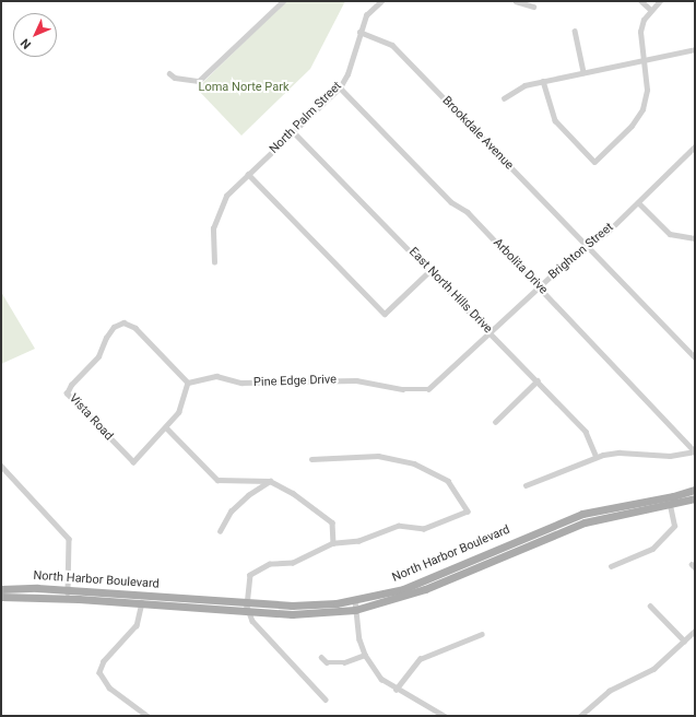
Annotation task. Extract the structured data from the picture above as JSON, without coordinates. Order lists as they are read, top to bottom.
{
  "streets": {
    "main road": ["North Harbor Boulevard"],
    "street": [
      "North Palm Street",
      "Brookdale Avenue",
      "Brighton Street",
      "Arbolita Drive",
      "East North Hills Drive",
      "Pine Edge Drive",
      "Vista Road"
    ]
  },
  "crossings": [
    ["North Palm Street", "Brookdale Avenue"],
    ["North Palm Street", "Arbolita Drive"],
    ["North Palm Street", "East North Hills Drive"],
    ["Brookdale Avenue", "Brighton Street"],
    ["Brighton Street", "Arbolita Drive"],
    ["Brighton Street", "East North Hills Drive"],
    ["Brighton Street", "Pine Edge Drive"],
    ["Pine Edge Drive", "Vista Road"]
  ],
  "parks": ["Loma Norte Park"],
  "north": "bottom left"
}
